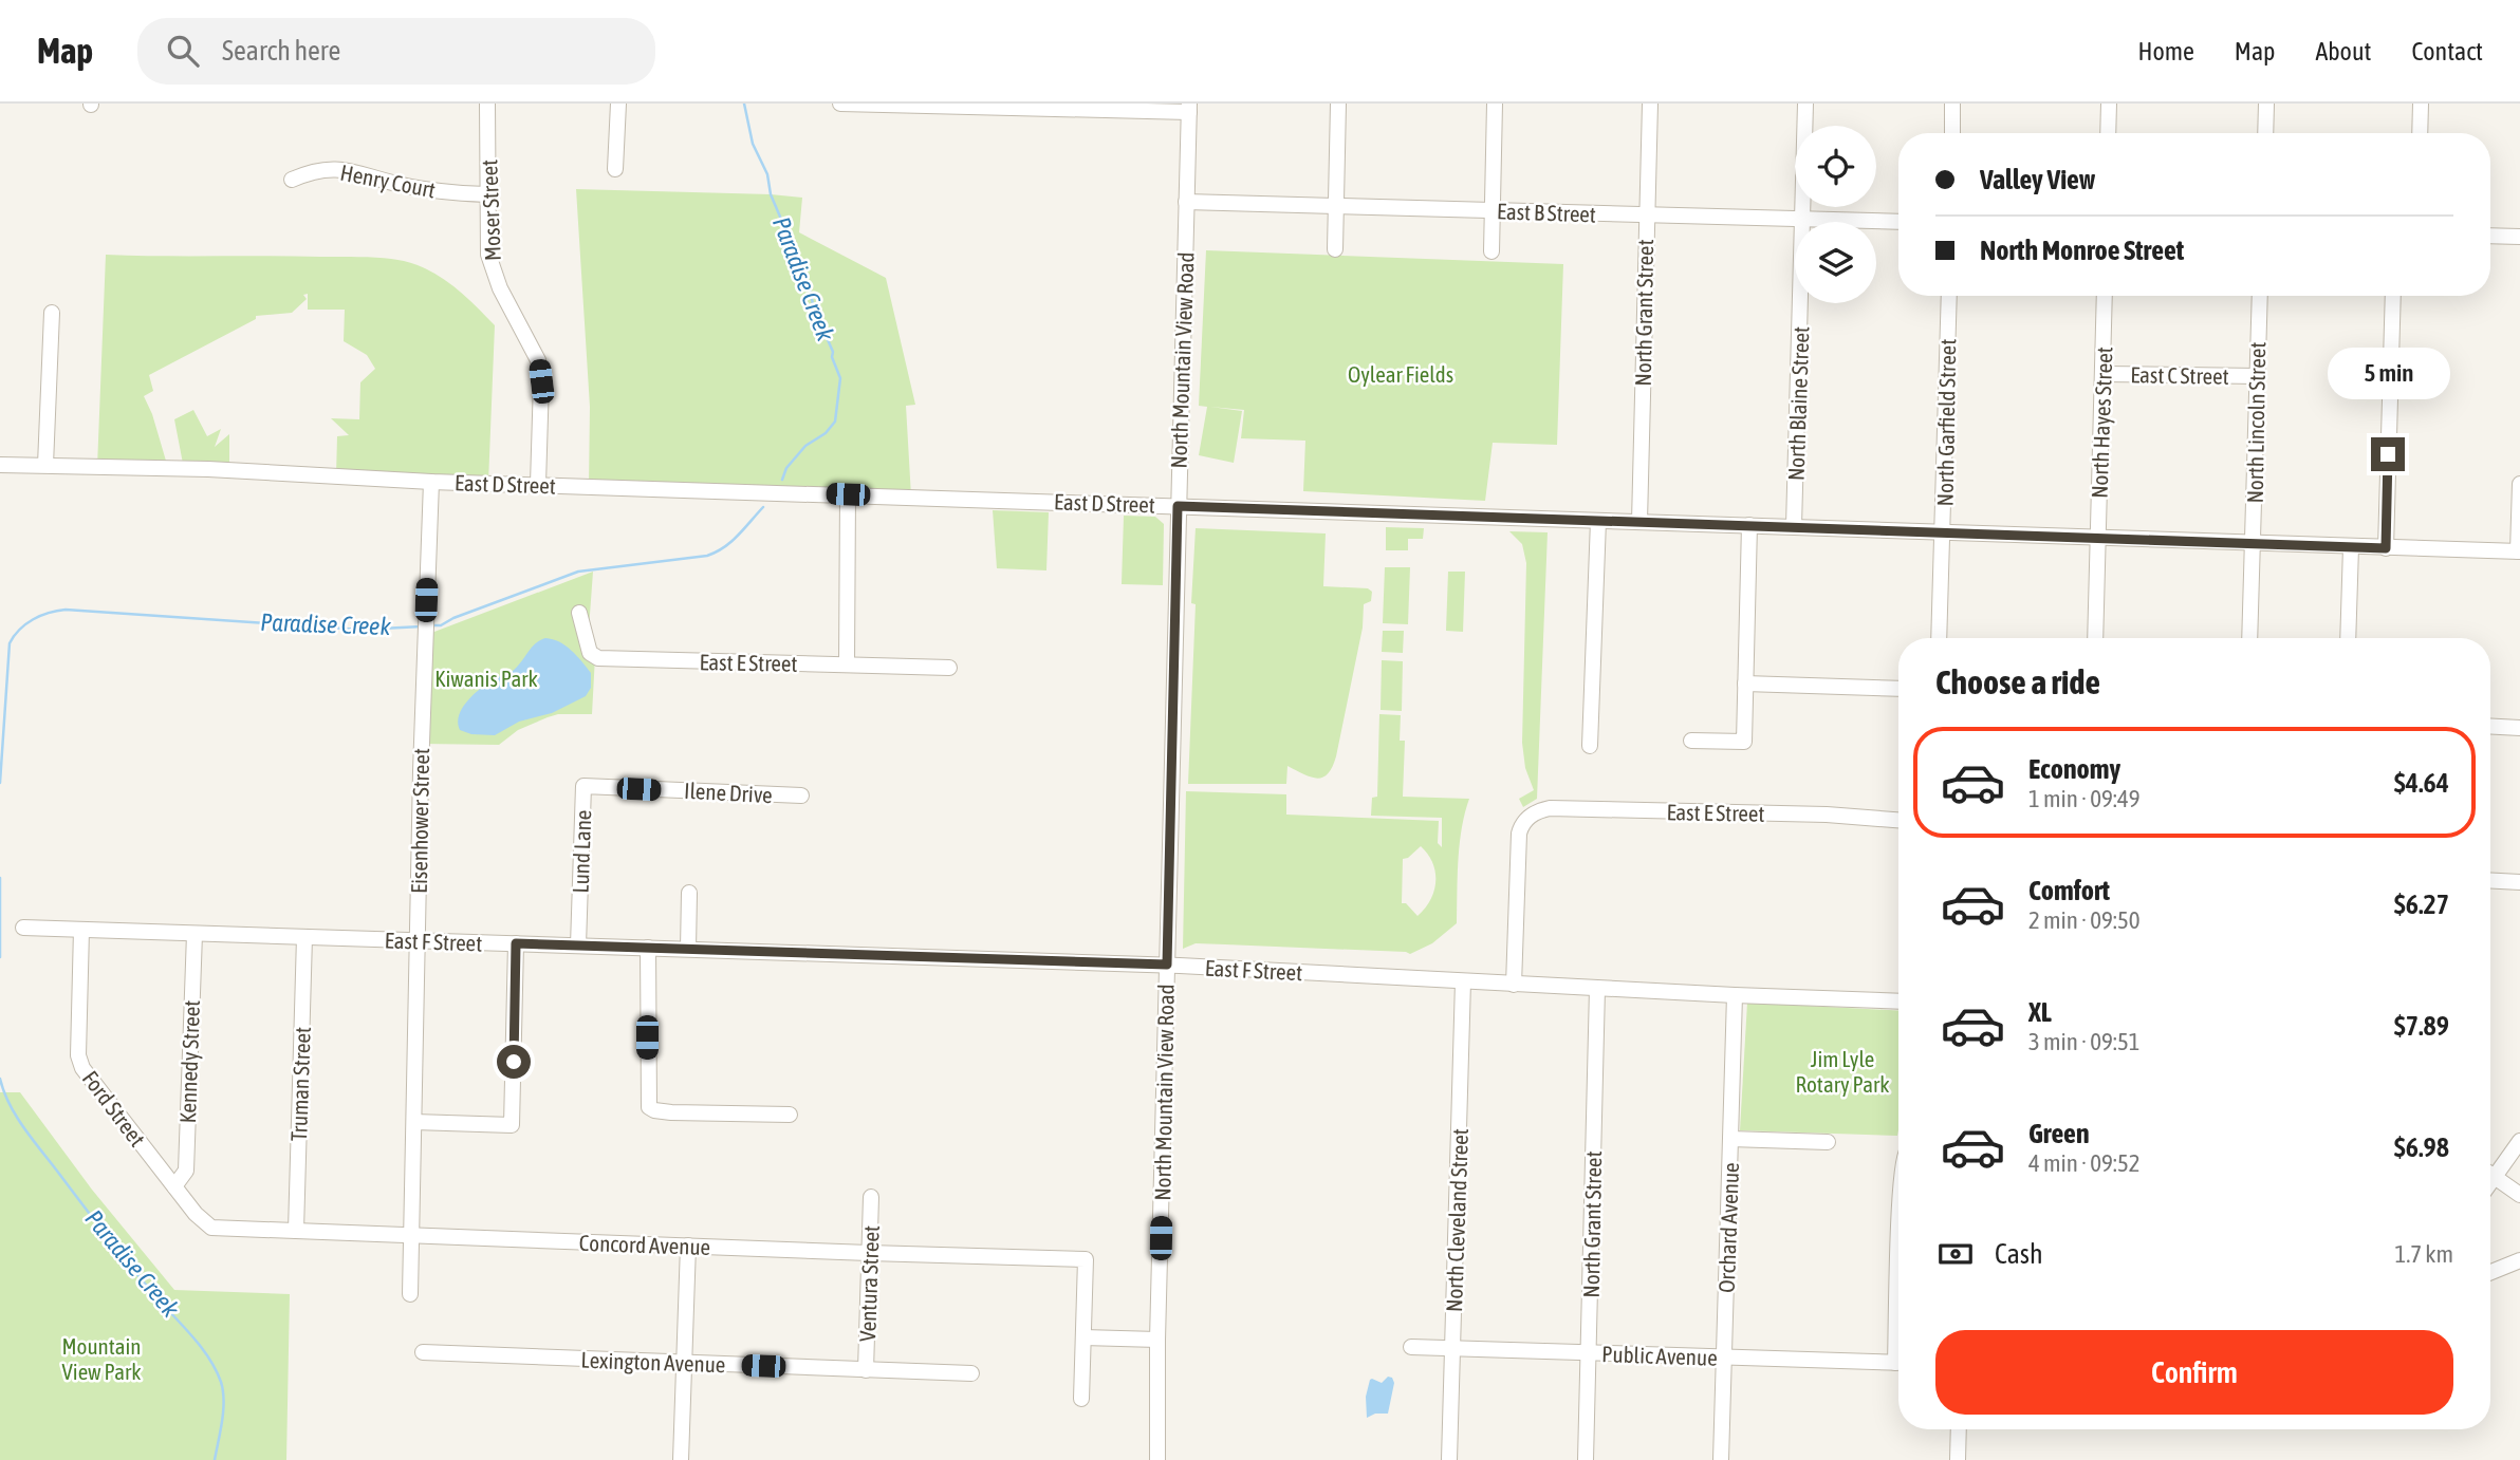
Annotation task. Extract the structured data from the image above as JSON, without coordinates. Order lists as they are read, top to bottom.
{
  "streets": {
    "street": [
      "Henry Court",
      "Moser Street",
      "East B Street",
      "North Grant Street",
      "North Mountain View Road",
      "East C Street",
      "North Blaine Street",
      "North Garfield Street",
      "North Hayes Street",
      "North Lincoln Street",
      "East D Street",
      "East E Street",
      "Ilene Drive",
      "Eisenhower Street",
      "Lund Lane",
      "East F Street",
      "Kennedy Street",
      "Truman Street",
      "Ford Street",
      "North Cleveland Street",
      "Orchard Avenue",
      "Concord Avenue",
      "Ventura Street",
      "Public Avenue",
      "Lexington Avenue"
    ]
  },
  "crossings": [
    ["Henry Court", "Moser Street"],
    ["Moser Street", "East D Street"],
    ["East B Street", "North Grant Street"],
    ["East B Street", "North Mountain View Road"],
    ["East B Street", "North Blaine Street"],
    ["North Grant Street", "East D Street"],
    ["North Grant Street", "East F Street"],
    ["North Grant Street", "Public Avenue"],
    ["North Mountain View Road", "East D Street"],
    ["North Mountain View Road", "East F Street"],
    ["East C Street", "North Hayes Street"],
    ["East C Street", "North Lincoln Street"],
    ["North Blaine Street", "East D Street"],
    ["North Garfield Street", "East D Street"],
    ["North Hayes Street", "East D Street"],
    ["North Lincoln Street", "East D Street"],
    ["East D Street", "Eisenhower Street"],
    ["East E Street", "East F Street"],
    ["Ilene Drive", "Lund Lane"],
    ["Eisenhower Street", "East F Street"],
    ["Eisenhower Street", "Concord Avenue"],
    ["Lund Lane", "East F Street"],
    ["East F Street", "Kennedy Street"],
    ["East F Street", "Truman Street"],
    ["East F Street", "Ford Street"],
    ["East F Street", "North Cleveland Street"],
    ["East F Street", "Orchard Avenue"],
    ["Kennedy Street", "Ford Street"],
    ["Truman Street", "Concord Avenue"],
    ["Ford Street", "Concord Avenue"],
    ["North Cleveland Street", "Public Avenue"],
    ["Orchard Avenue", "Public Avenue"],
    ["Concord Avenue", "Ventura Street"],
    ["Ventura Street", "Lexington Avenue"]
  ],
  "water": ["Paradise Creek"],
  "parks": [
    "Oylear Fields",
    "Kiwanis Park",
    "Jim Lyle Rotary Park",
    "Mountain View Park"
  ],
  "page": {
    "header": "Map",
    "search": "Search here",
    "nav": [
      "Home",
      "Map",
      "About",
      "Contact"
    ],
    "banner": ["Valley View", "North Monroe Street"],
    "bubble": "5 min",
    "heading": "Choose a ride",
    "list": [
      {
        "name": "Economy",
        "note": "1 min · 09:49",
        "value": "$4.64"
      },
      {
        "name": "Comfort",
        "note": "2 min · 09:50",
        "value": "$6.27"
      },
      {
        "name": "XL",
        "note": "3 min · 09:51",
        "value": "$7.89"
      },
      {
        "name": "Green",
        "note": "4 min · 09:52",
        "value": "$6.98"
      }
    ],
    "pay": ["Cash", "1.7 km"],
    "buttons": "Confirm"
  }
}
